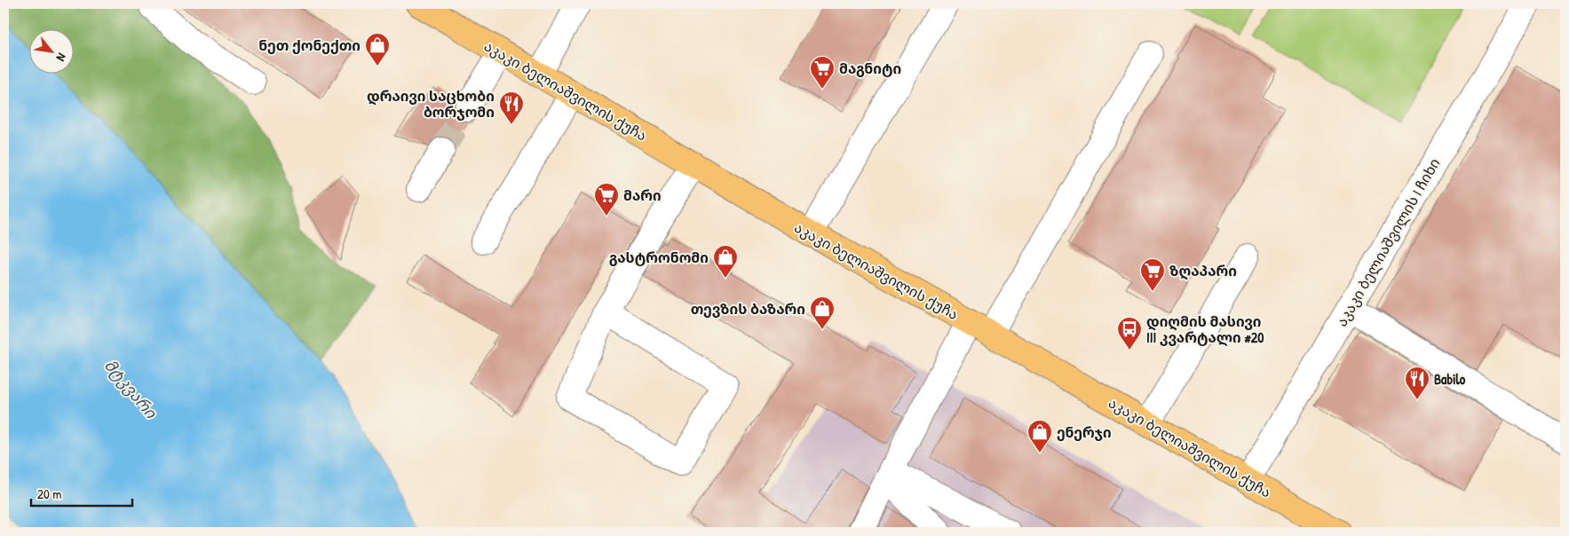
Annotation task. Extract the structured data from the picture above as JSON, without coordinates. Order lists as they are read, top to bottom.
{
  "streets": {
    "main road": ["აკაკი ბელიაშვილის ქუჩა"],
    "lane": ["აკაკი ბელიაშვილის I ჩიხი"]
  },
  "crossings": [
    ["აკაკი ბელიაშვილის ქუჩა", "აკაკი ბელიაშვილის I ჩიხი"]
  ],
  "water": ["მტკვარი"],
  "places": {
    "shop": [
      "ნეთ ქონექთი",
      "გასტრონომი",
      "თევზის ბაზარი",
      "ენერჯი"
    ],
    "supermarket": ["მაგნიტი", "მარი", "ზღაპარი"],
    "restaurant": ["დრაივი საცხობი ბორჯომი", "Babilo"],
    "bus stop": ["დიღმის მასივი III კვარტალი #20"]
  },
  "scale_bar": "20 m",
  "north": "bottom right"
}
